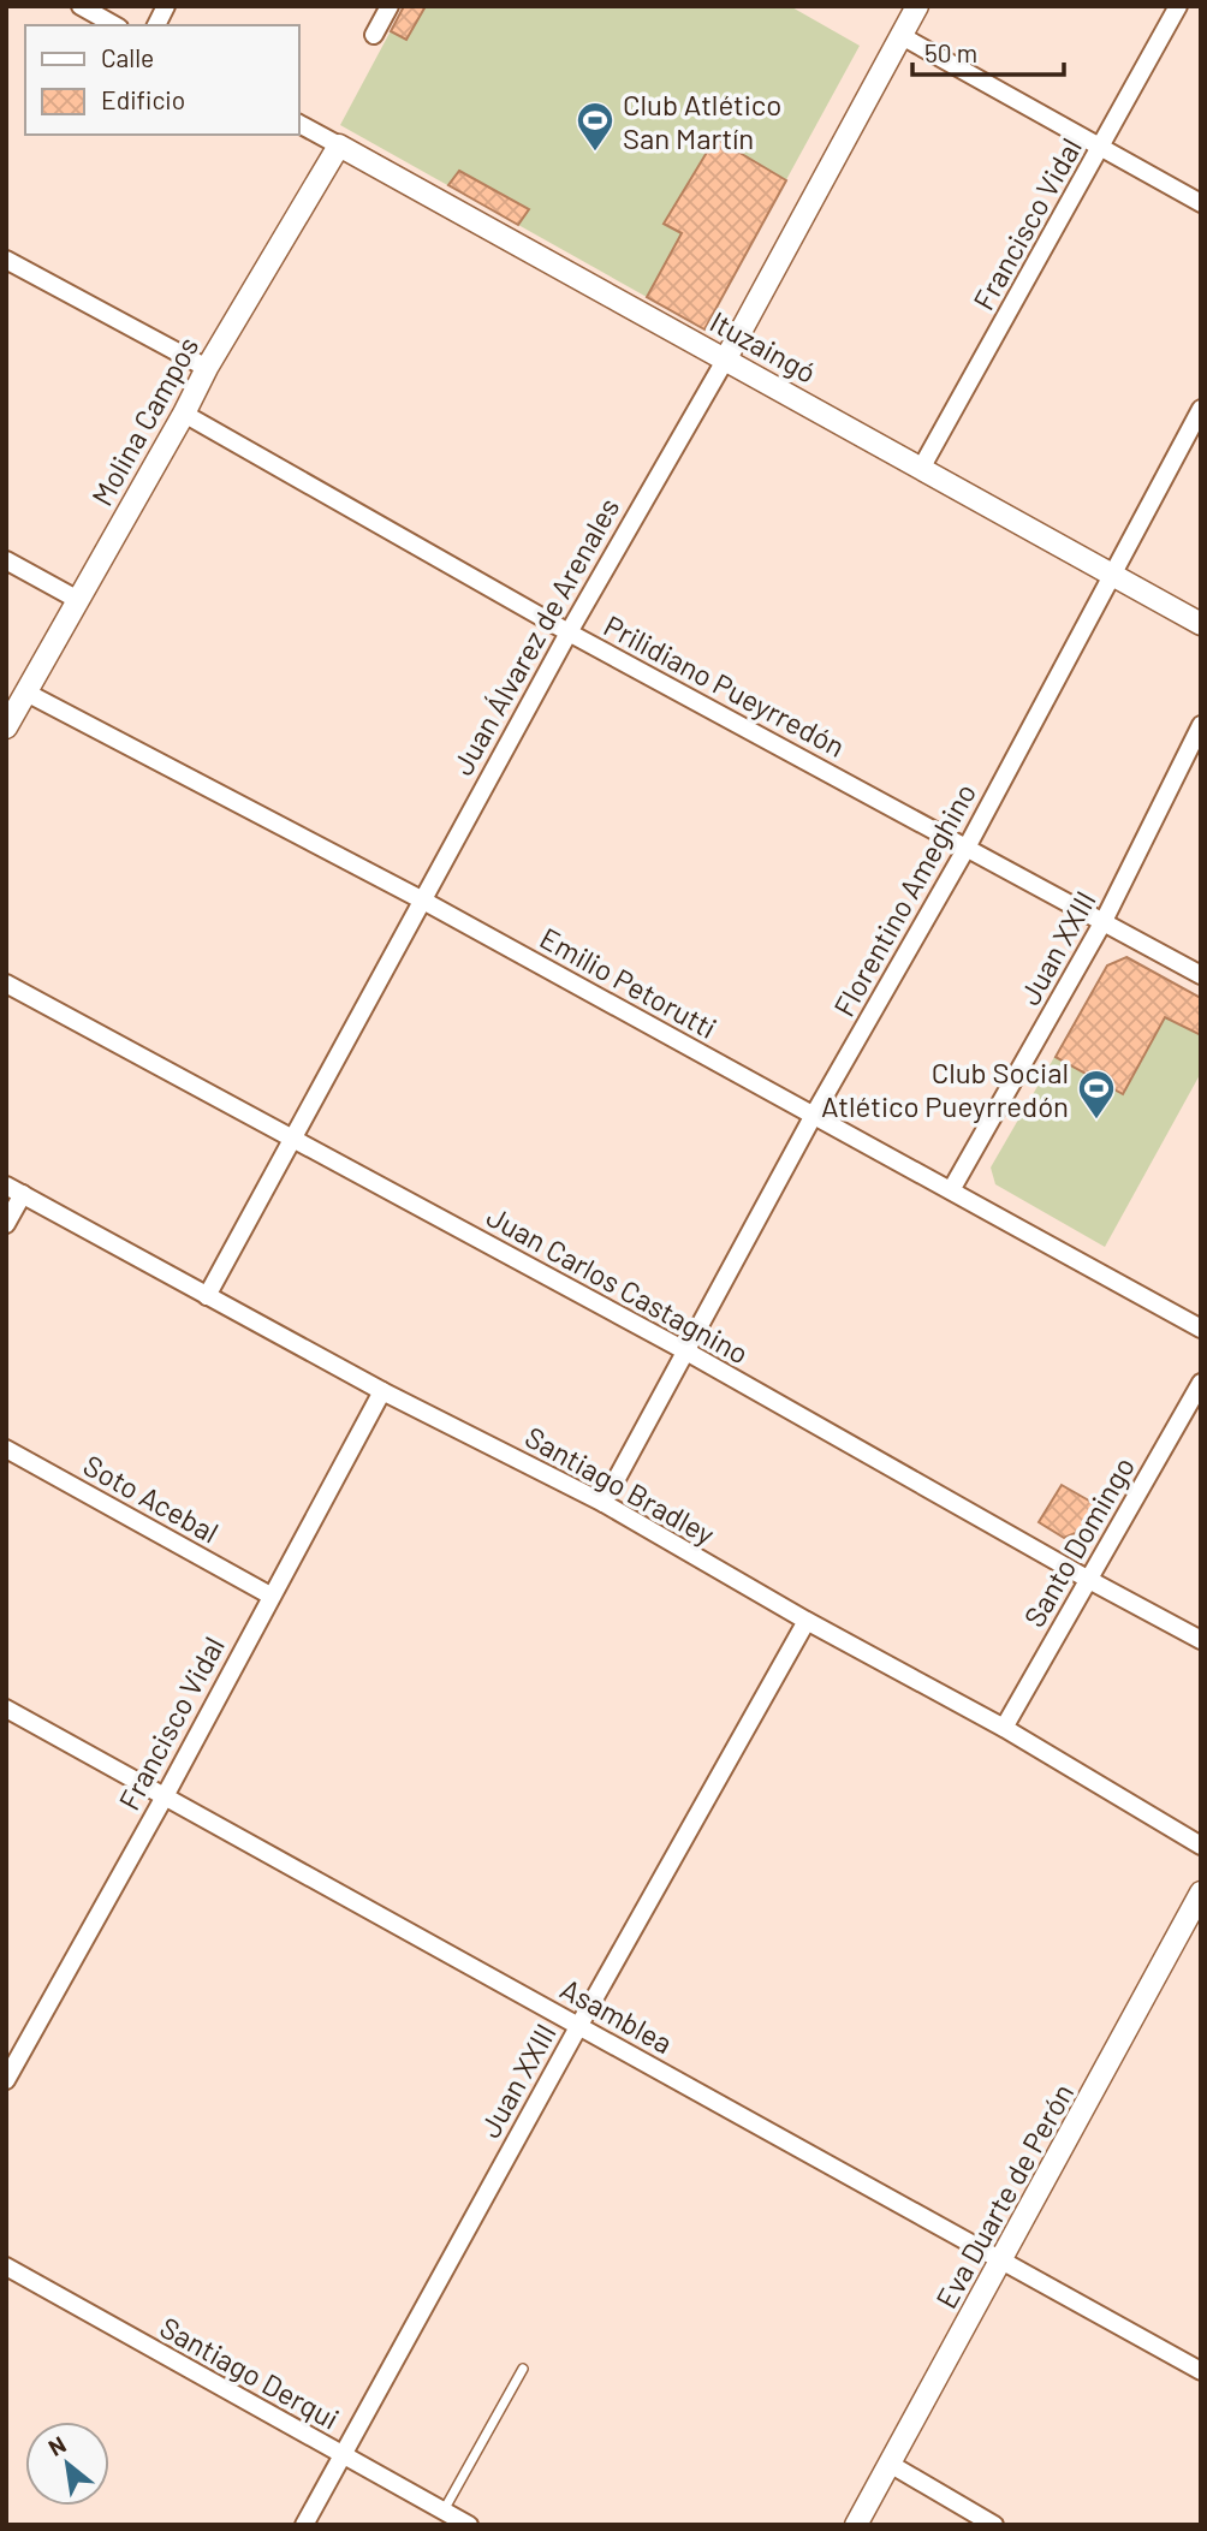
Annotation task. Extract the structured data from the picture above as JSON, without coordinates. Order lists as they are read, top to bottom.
{
  "streets": {
    "street": [
      "Francisco Vidal",
      "Ituzaingó",
      "Molina Campos",
      "Juan Álvarez de Arenales",
      "Prilidiano Pueyrredón",
      "Florentino Ameghino",
      "Juan XXIII",
      "Emilio Petorutti",
      "Juan Carlos Castagnino",
      "Santiago Bradley",
      "Soto Acebal",
      "Santo Domingo",
      "Asamblea",
      "Eva Duarte de Perón",
      "Santiago Derqui"
    ]
  },
  "crossings": [
    ["Francisco Vidal", "Ituzaingó"],
    ["Francisco Vidal", "Santiago Bradley"],
    ["Francisco Vidal", "Soto Acebal"],
    ["Francisco Vidal", "Asamblea"],
    ["Ituzaingó", "Molina Campos"],
    ["Ituzaingó", "Juan Álvarez de Arenales"],
    ["Ituzaingó", "Florentino Ameghino"],
    ["Molina Campos", "Prilidiano Pueyrredón"],
    ["Molina Campos", "Emilio Petorutti"],
    ["Juan Álvarez de Arenales", "Prilidiano Pueyrredón"],
    ["Juan Álvarez de Arenales", "Emilio Petorutti"],
    ["Juan Álvarez de Arenales", "Juan Carlos Castagnino"],
    ["Juan Álvarez de Arenales", "Santiago Bradley"],
    ["Prilidiano Pueyrredón", "Florentino Ameghino"],
    ["Prilidiano Pueyrredón", "Juan XXIII"],
    ["Florentino Ameghino", "Emilio Petorutti"],
    ["Florentino Ameghino", "Juan Carlos Castagnino"],
    ["Florentino Ameghino", "Santiago Bradley"],
    ["Juan XXIII", "Emilio Petorutti"],
    ["Juan XXIII", "Santiago Bradley"],
    ["Juan XXIII", "Asamblea"],
    ["Juan XXIII", "Santiago Derqui"],
    ["Juan Carlos Castagnino", "Santo Domingo"],
    ["Santiago Bradley", "Santo Domingo"],
    ["Asamblea", "Eva Duarte de Perón"]
  ],
  "places": {
    "sports": ["Club Atlético San Martín", "Club Social Atlético Pueyrredón"]
  },
  "legend": ["Calle", "Edificio"],
  "scale_bar": "50 m",
  "north": "top left"
}
